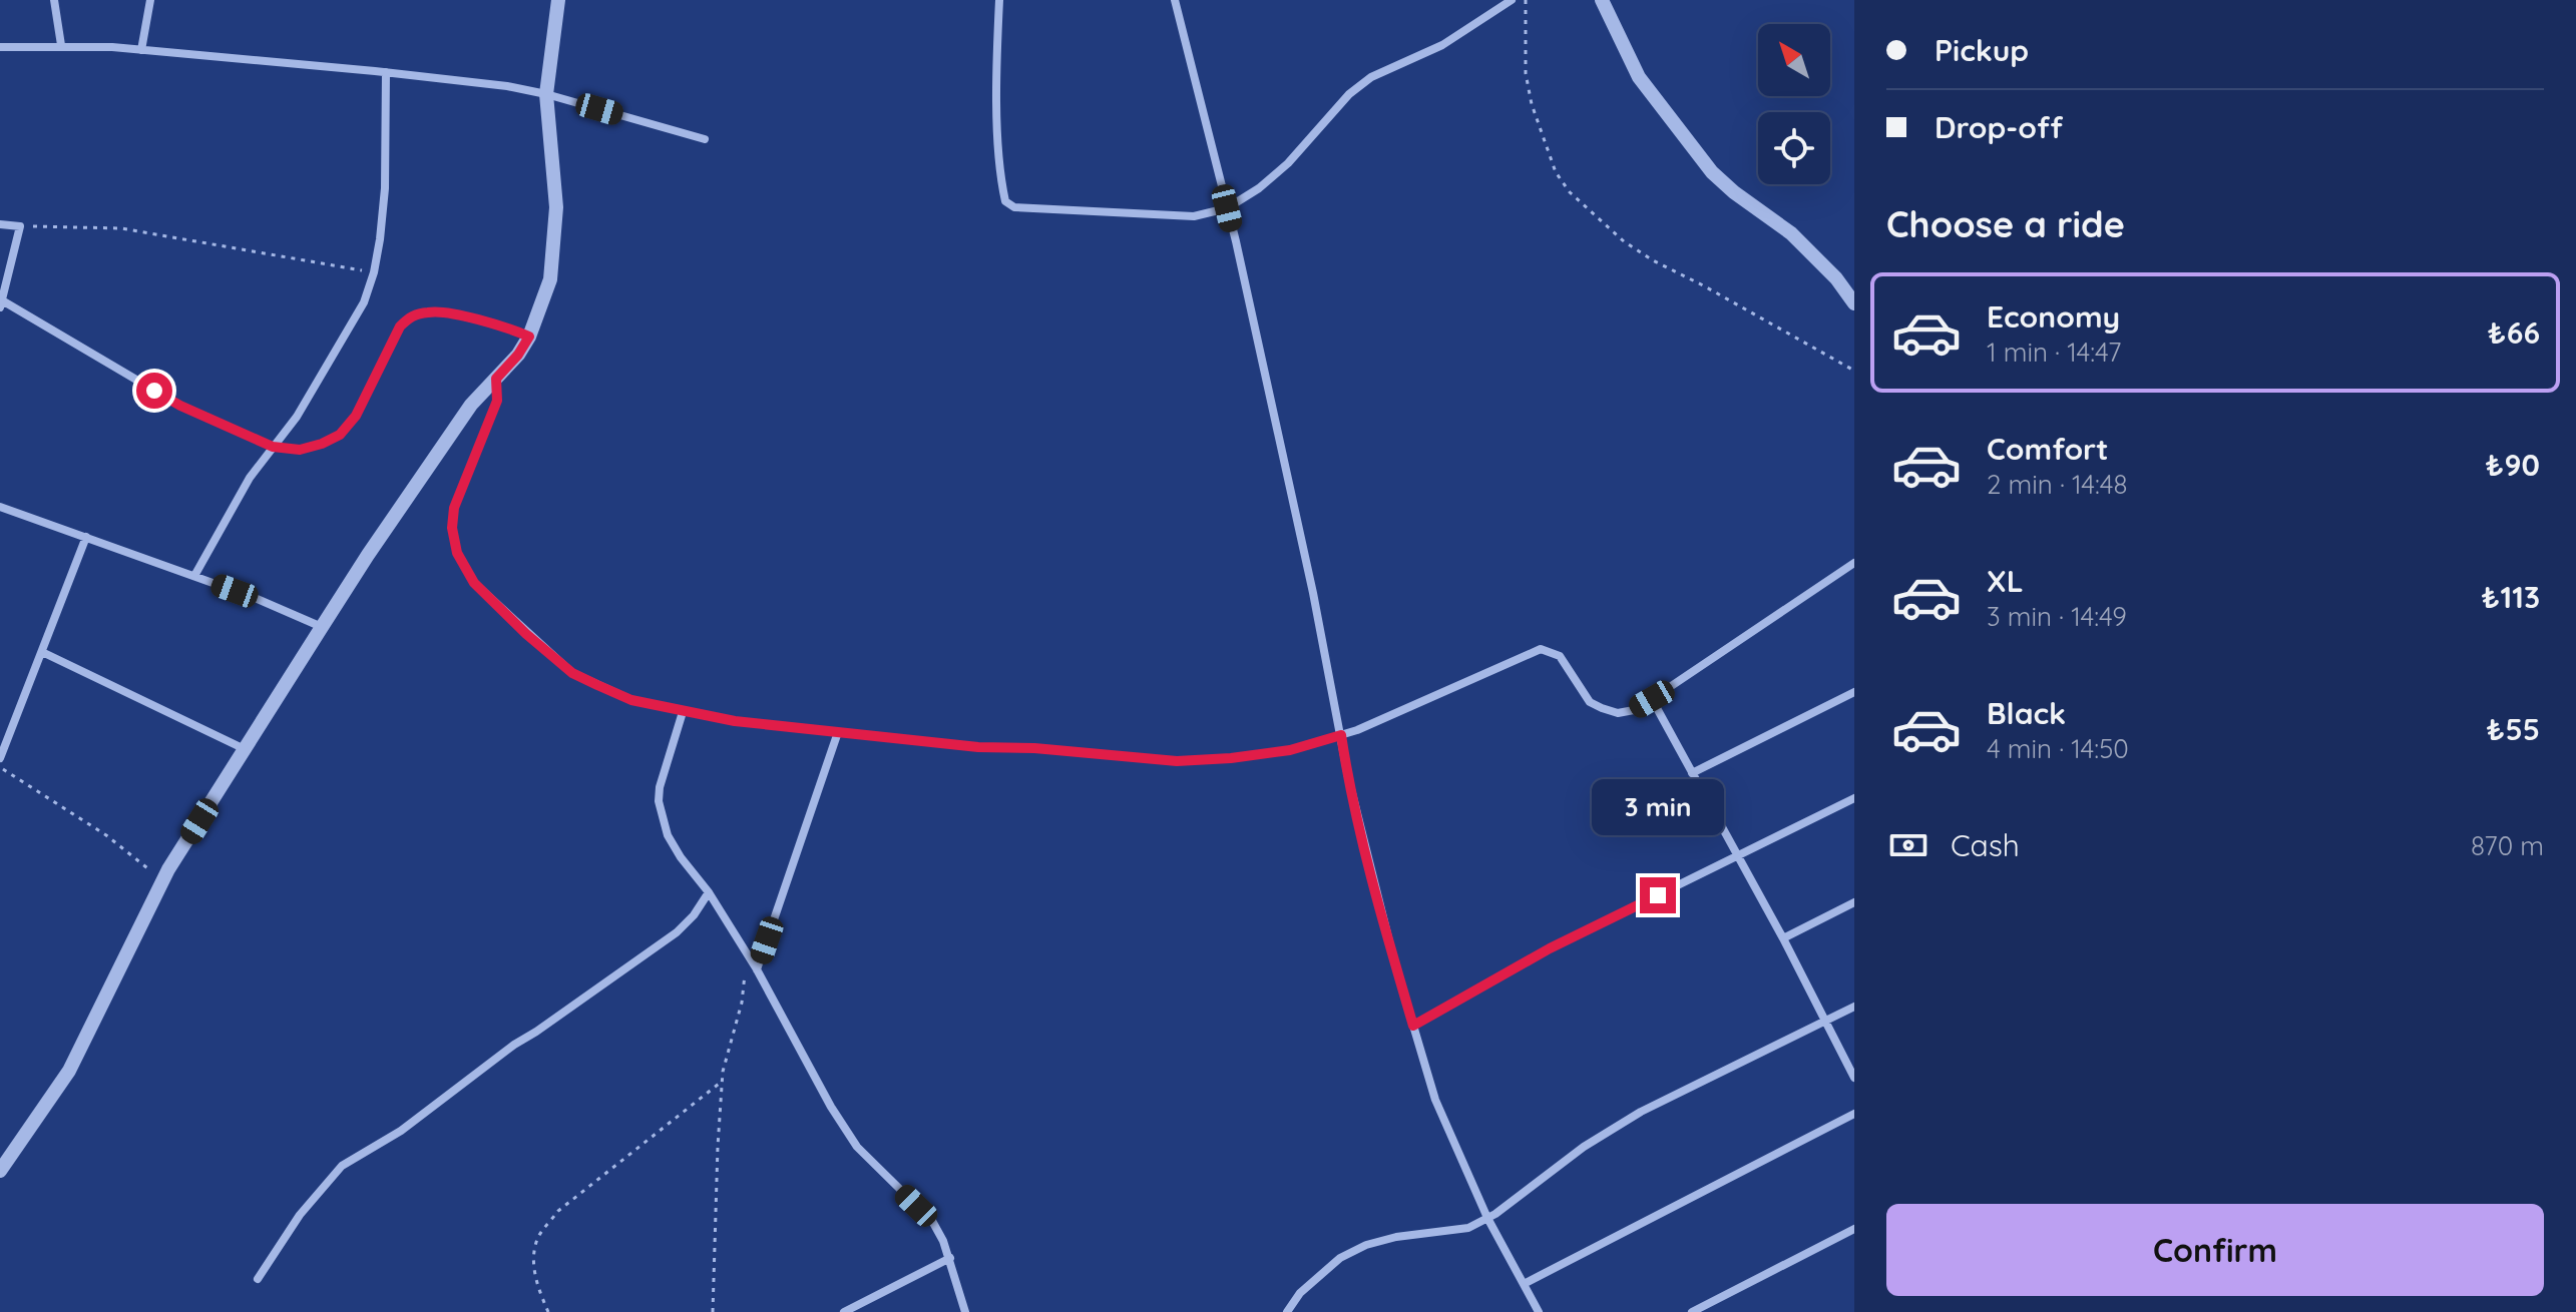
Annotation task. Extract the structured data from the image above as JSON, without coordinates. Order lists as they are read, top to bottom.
{
  "north": "top left",
  "page": {
    "banner": ["Pickup", "Drop-off"],
    "heading": "Choose a ride",
    "list": [
      {
        "name": "Economy",
        "note": "1 min · 14:47",
        "value": "₺66"
      },
      {
        "name": "Comfort",
        "note": "2 min · 14:48",
        "value": "₺90"
      },
      {
        "name": "XL",
        "note": "3 min · 14:49",
        "value": "₺113"
      },
      {
        "name": "Black",
        "note": "4 min · 14:50",
        "value": "₺55"
      }
    ],
    "bubble": "3 min",
    "pay": ["Cash", "870 m"],
    "buttons": "Confirm"
  }
}
